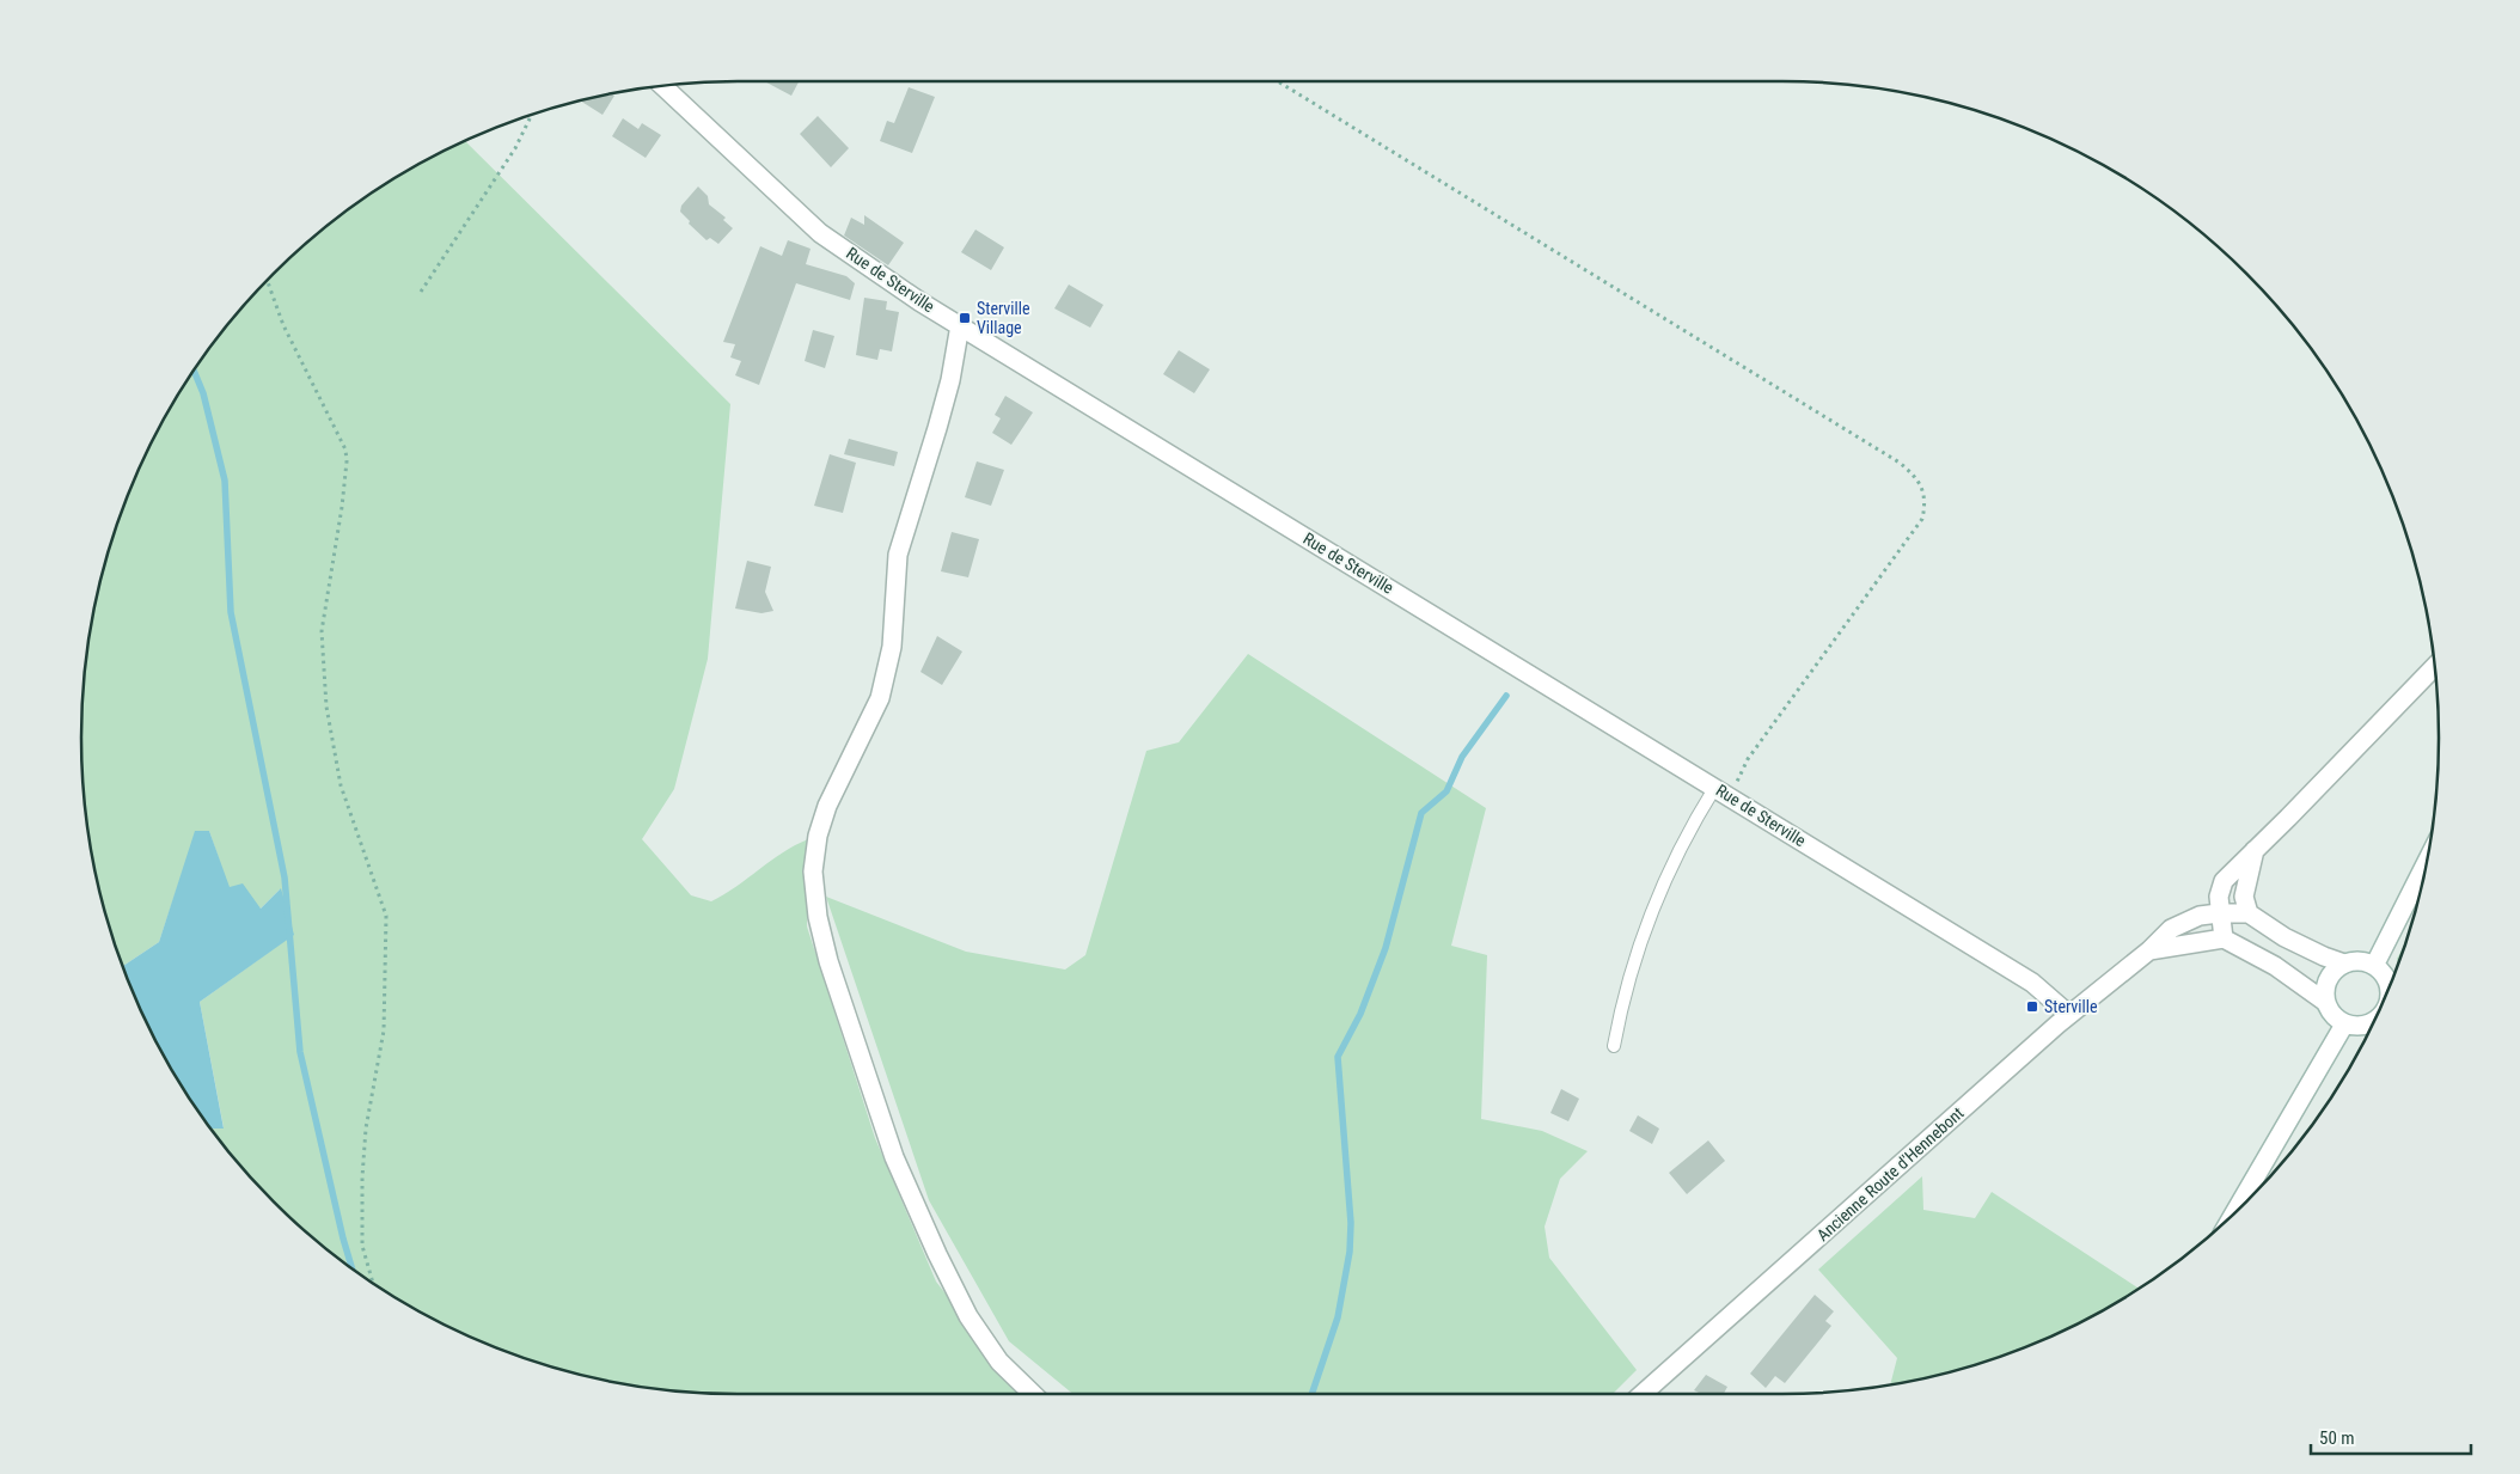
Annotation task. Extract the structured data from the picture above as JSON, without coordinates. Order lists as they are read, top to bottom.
{
  "streets": {
    "street": ["Rue de Sterville", "Ancienne Route d'Hennebont"]
  },
  "crossings": [
    ["Rue de Sterville", "Ancienne Route d'Hennebont"]
  ],
  "places": {
    "transit": ["Sterville Village", "Sterville"]
  },
  "scale_bar": "50 m"
}
